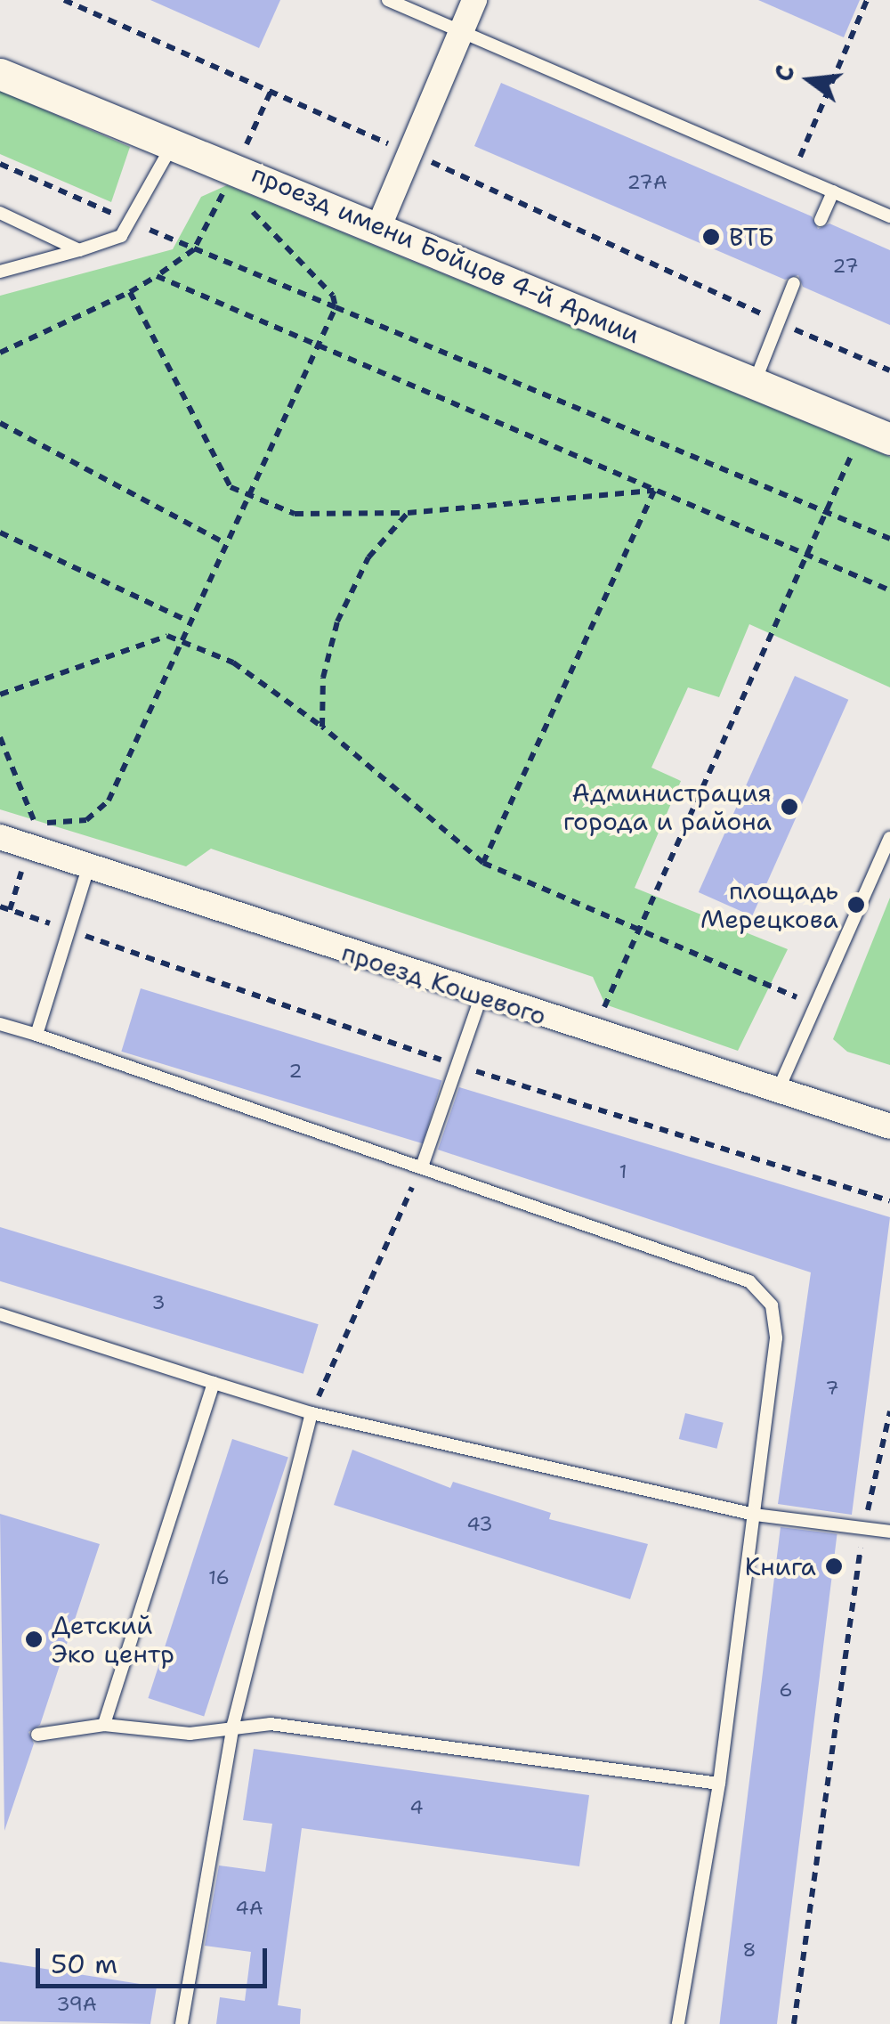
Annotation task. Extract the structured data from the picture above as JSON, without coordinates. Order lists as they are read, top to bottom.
{
  "streets": {
    "street": ["проезд имени Бойцов 4-й Армии", "проезд Кошевого"]
  },
  "places": [
    "ВТБ",
    "Администрация города и района",
    "площадь Мерецкова",
    "Книга",
    "Детский Эко центр"
  ],
  "house_numbers": [
    "27А",
    "27",
    "2",
    "1",
    "3",
    "7",
    "43",
    "16",
    "6",
    "4",
    "4А",
    "8",
    "39А"
  ],
  "scale_bar": "50 m",
  "north": "left"
}
